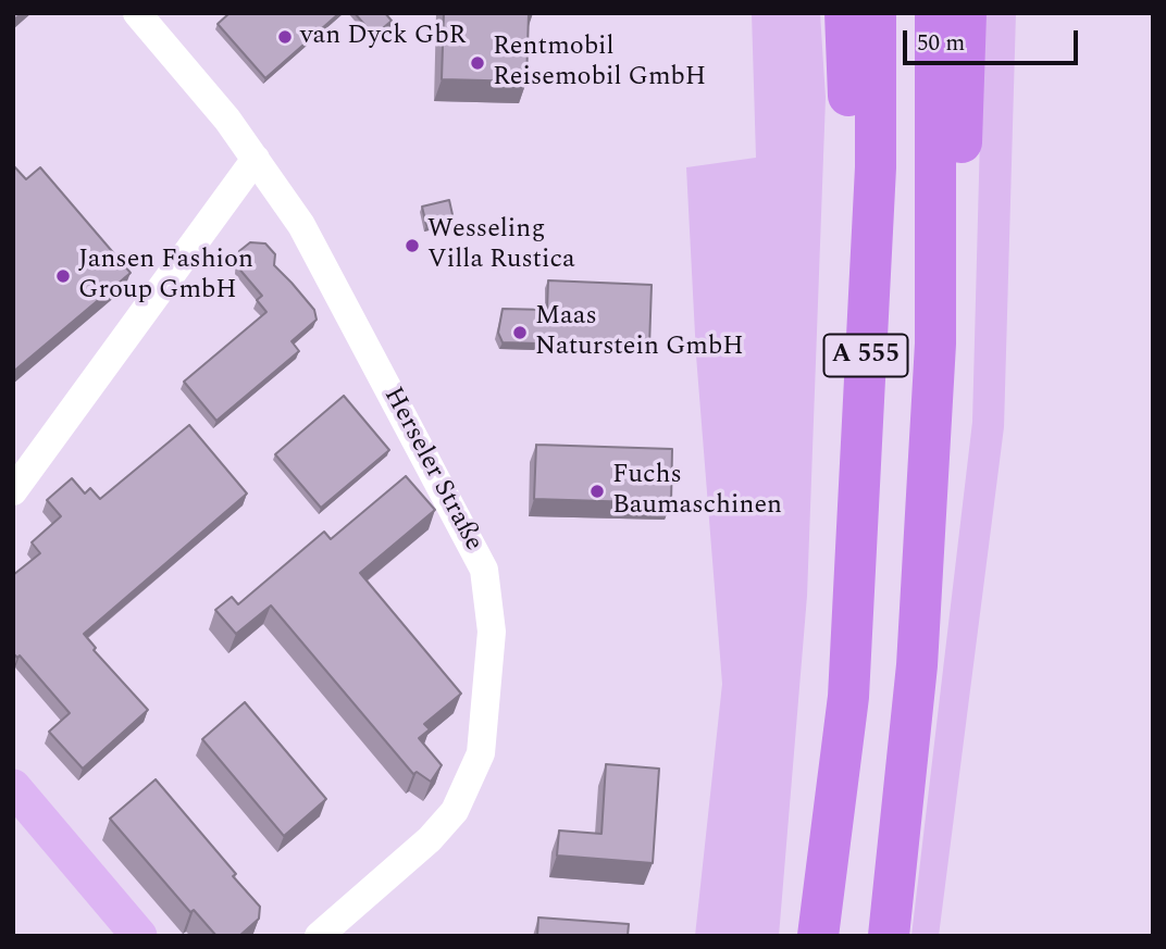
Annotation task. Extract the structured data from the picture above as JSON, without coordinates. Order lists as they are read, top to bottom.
{
  "streets": {
    "highway": ["A 555"],
    "street": ["Herseler Straße"]
  },
  "places": [
    "van Dyck GbR",
    "Rentmobil Reisemobil GmbH",
    "Wesseling Villa Rustica",
    "Jansen Fashion Group GmbH",
    "Maas Naturstein GmbH",
    "Fuchs Baumaschinen"
  ],
  "scale_bar": "50 m"
}
